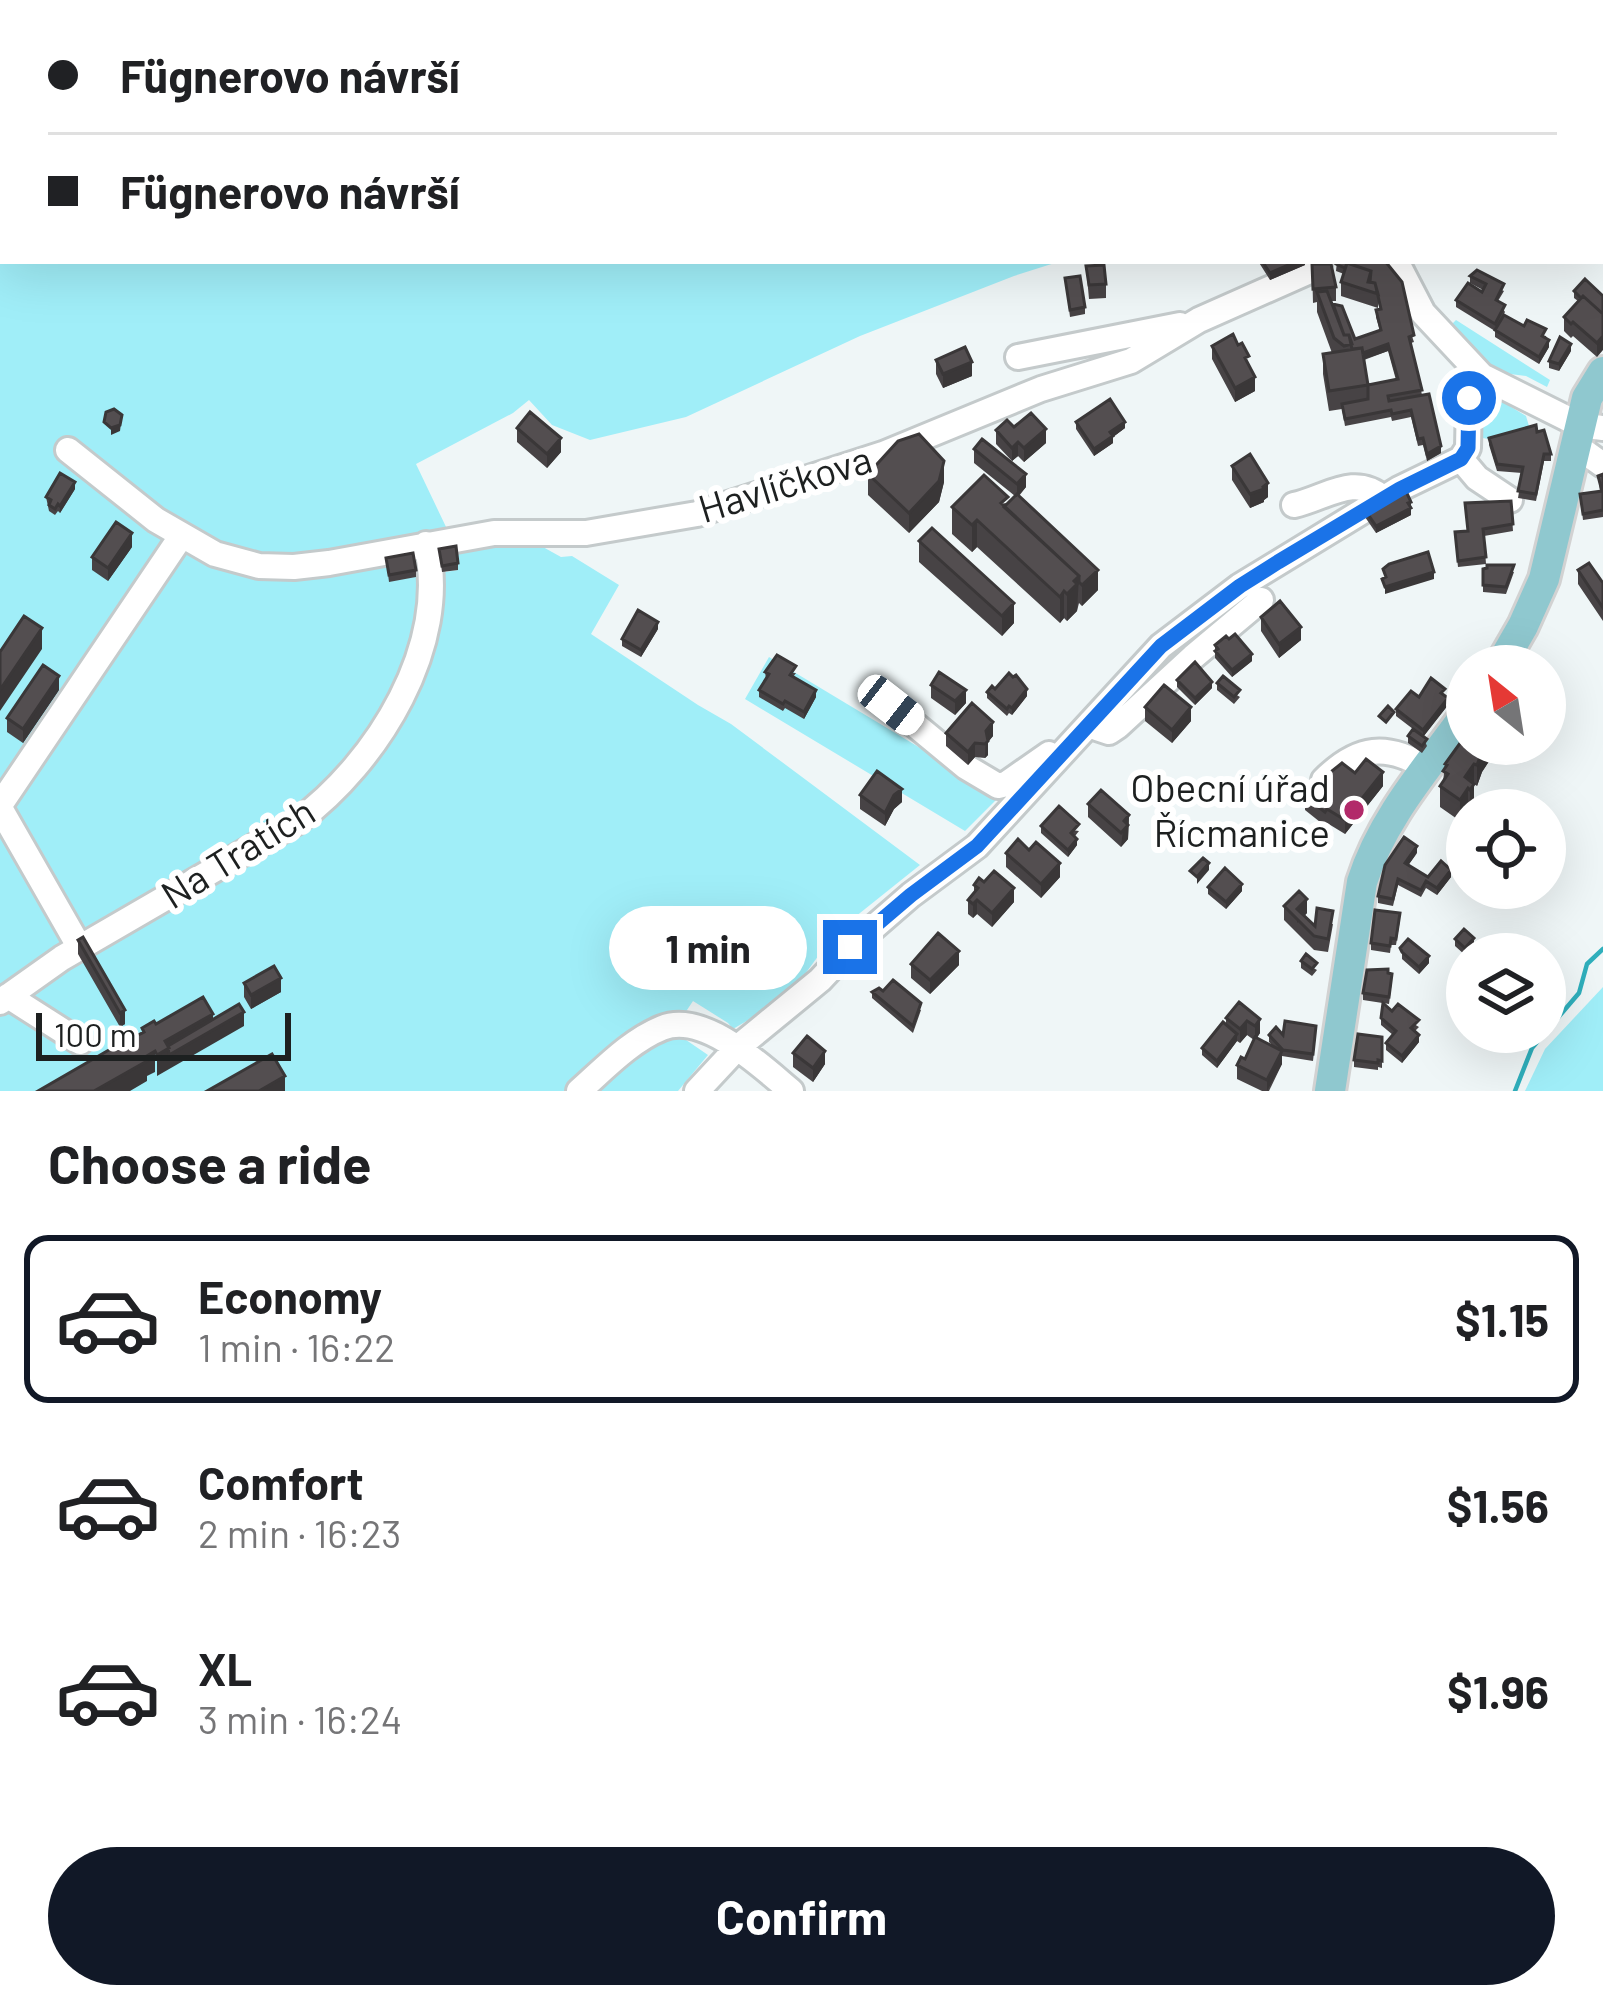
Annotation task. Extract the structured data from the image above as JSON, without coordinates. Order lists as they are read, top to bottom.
{
  "streets": {
    "street": ["Havlíčkova", "Na Tratích"]
  },
  "crossings": [
    ["Havlíčkova", "Na Tratích"]
  ],
  "places": ["Obecní úřad Řícmanice"],
  "scale_bar": "100 m",
  "north": "top left",
  "page": {
    "banner": ["Fügnerovo návrší", "Fügnerovo návrší"],
    "bubble": "1 min",
    "scale": "100 m",
    "heading": "Choose a ride",
    "list": [
      {
        "name": "Economy",
        "note": "1 min · 16:22",
        "value": "$1.15"
      },
      {
        "name": "Comfort",
        "note": "2 min · 16:23",
        "value": "$1.56"
      },
      {
        "name": "XL",
        "note": "3 min · 16:24",
        "value": "$1.96"
      }
    ],
    "buttons": "Confirm"
  }
}
